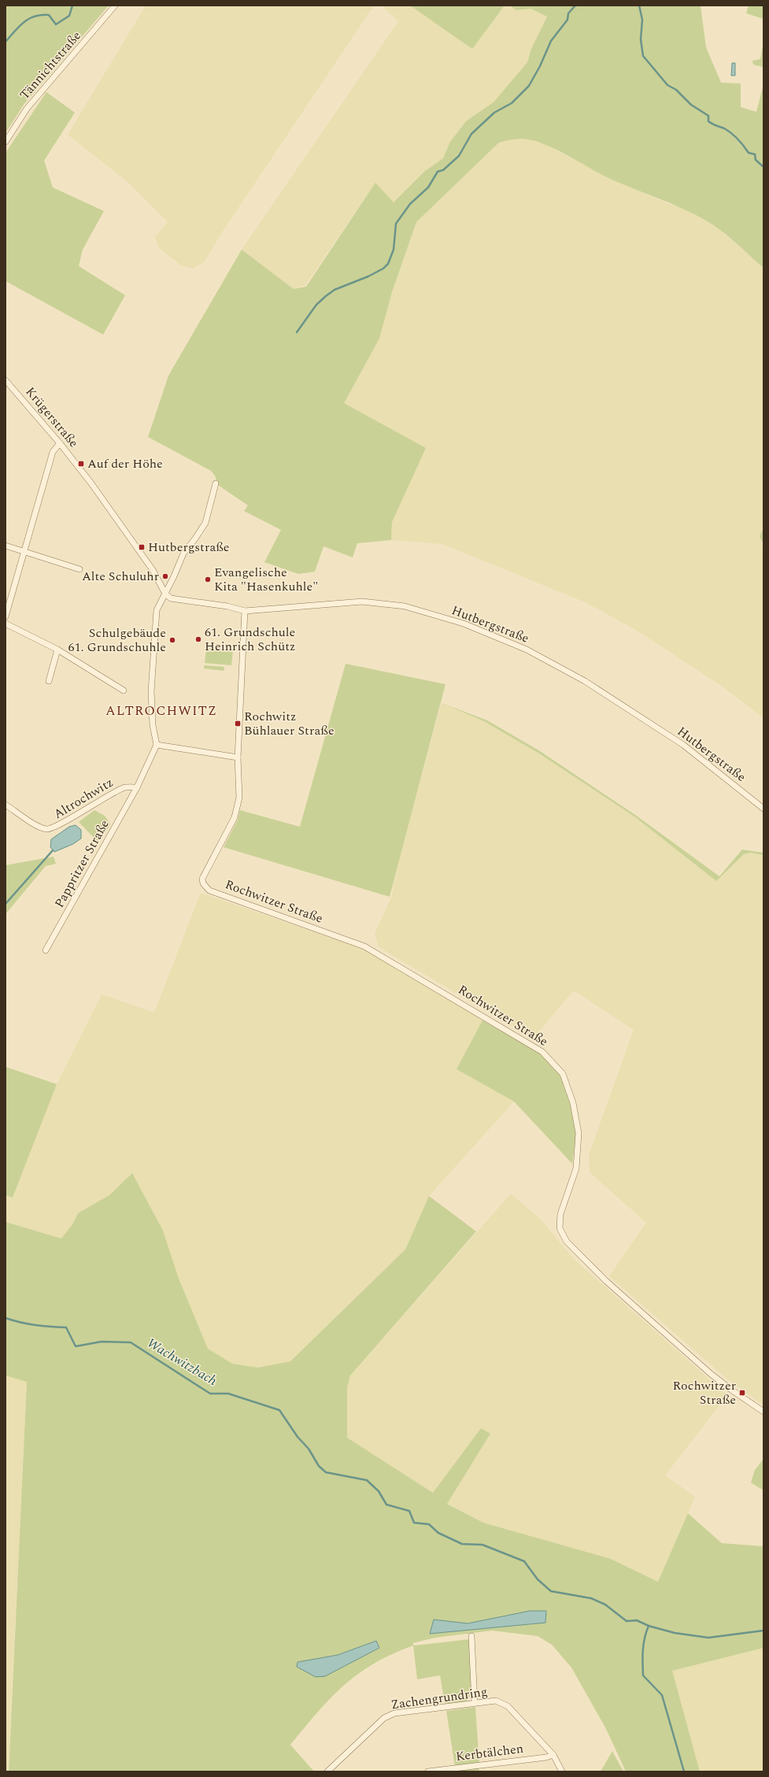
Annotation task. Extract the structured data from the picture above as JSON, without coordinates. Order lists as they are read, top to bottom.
{
  "streets": {
    "street": [
      "Tännichtstraße",
      "Krügerstraße",
      "Hutbergstraße",
      "Altrochwitz",
      "Pappritzer Straße",
      "Rochwitzer Straße",
      "Zachengrundring",
      "Kerbtälchen"
    ]
  },
  "crossings": [
    ["Krügerstraße", "Hutbergstraße"],
    ["Altrochwitz", "Pappritzer Straße"],
    ["Zachengrundring", "Kerbtälchen"]
  ],
  "districts": ["ALTROCHWITZ"],
  "water": ["Wachwitzbach"],
  "places": {
    "transit": [
      "Auf der Höhe",
      "Hutbergstraße",
      "Rochwitz Bühlauer Straße",
      "Rochwitzer Straße"
    ],
    "other": [
      "Alte Schuluhr",
      "Evangelische Kita \"Hasenkuhle\"",
      "61. Grundschule Heinrich Schütz",
      "Schulgebäude 61. Grundschuhle"
    ]
  }
}
